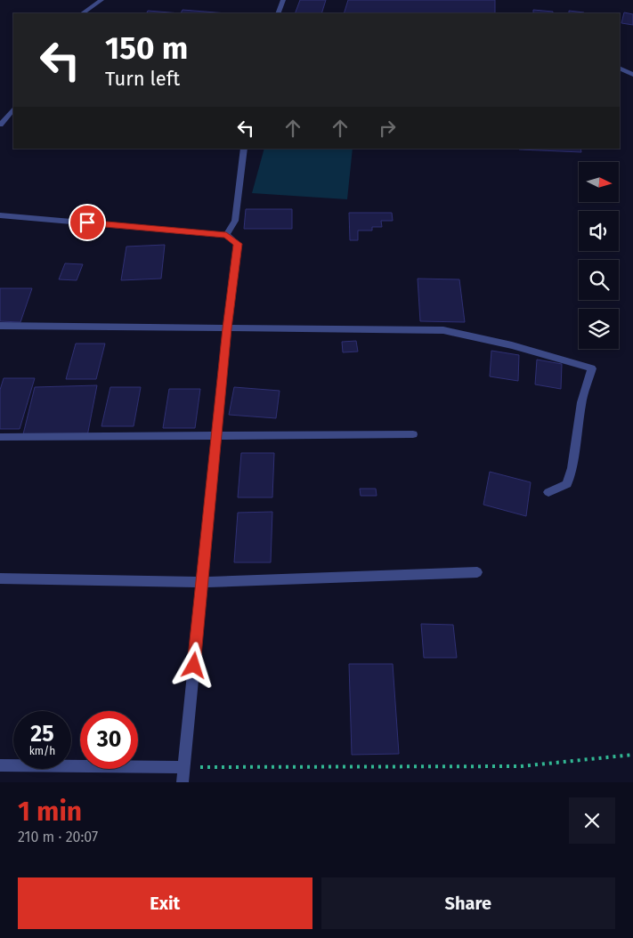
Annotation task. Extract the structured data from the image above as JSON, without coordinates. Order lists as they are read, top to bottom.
{
  "north": "right",
  "page": {
    "turn": ["150 m", "Turn left"],
    "speed": "25 km/h",
    "limit": "30",
    "heading": ["1 min", "210 m · 20:07"],
    "buttons": ["Exit", "Share"]
  }
}
